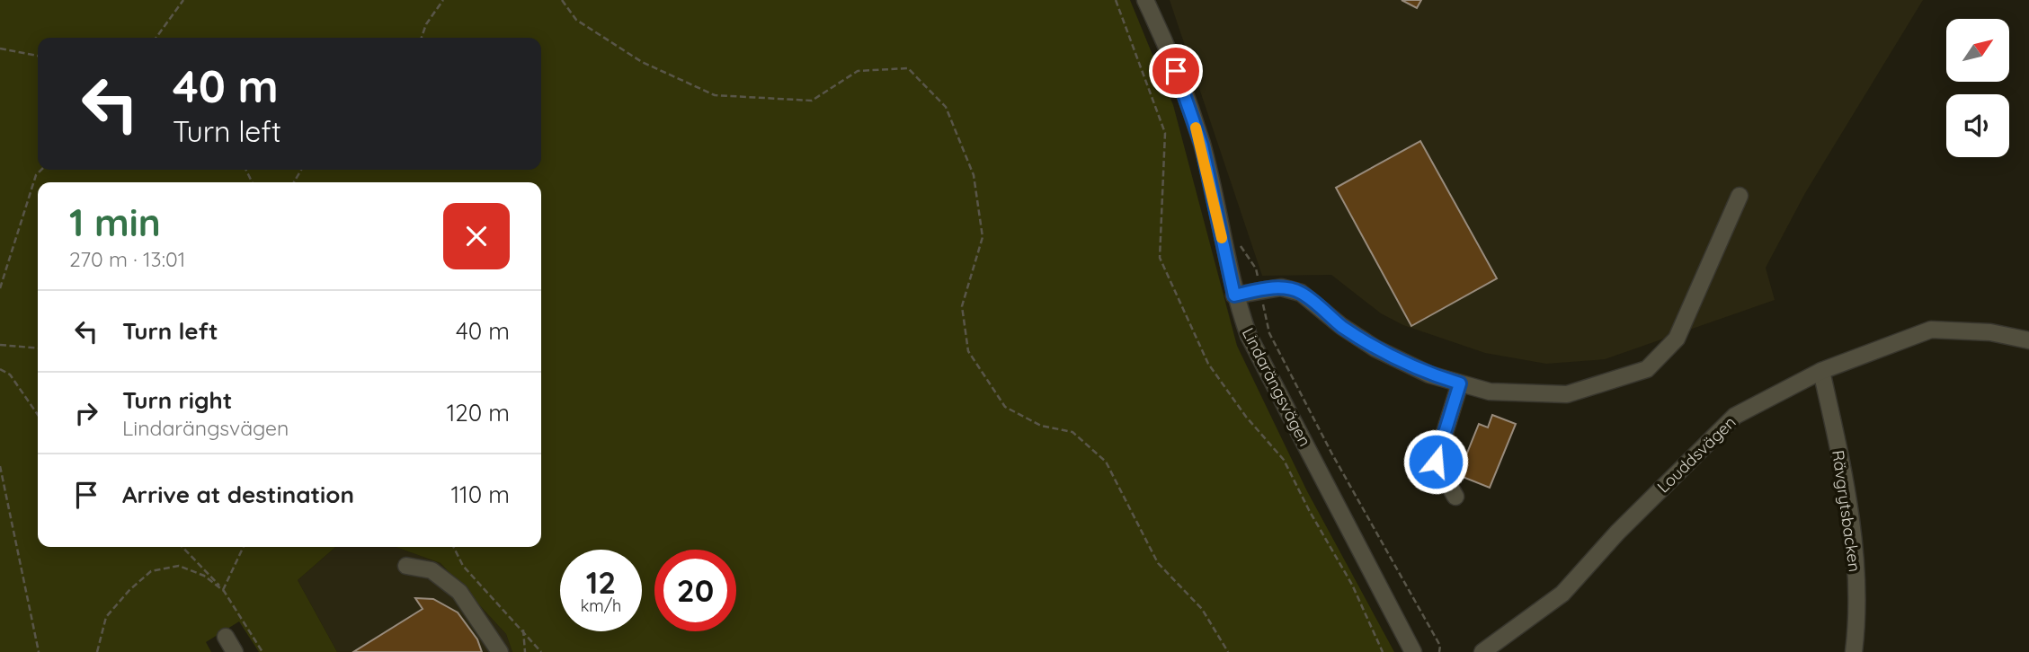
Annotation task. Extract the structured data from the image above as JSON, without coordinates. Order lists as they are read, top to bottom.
{
  "streets": {
    "street": ["Lindarängsvägen", "Louddsvägen", "Rävgrytsbacken"]
  },
  "crossings": [
    ["Louddsvägen", "Rävgrytsbacken"]
  ],
  "north": "top right",
  "page": {
    "turn": ["40 m", "Turn left"],
    "heading": ["1 min", "270 m · 13:01"],
    "list": [
      {
        "name": "Turn left",
        "value": "40 m"
      },
      {
        "name": "Turn right",
        "note": "Lindarängsvägen",
        "value": "120 m"
      },
      {
        "name": "Arrive at destination",
        "value": "110 m"
      }
    ],
    "speed": "12 km/h",
    "limit": "20"
  }
}
